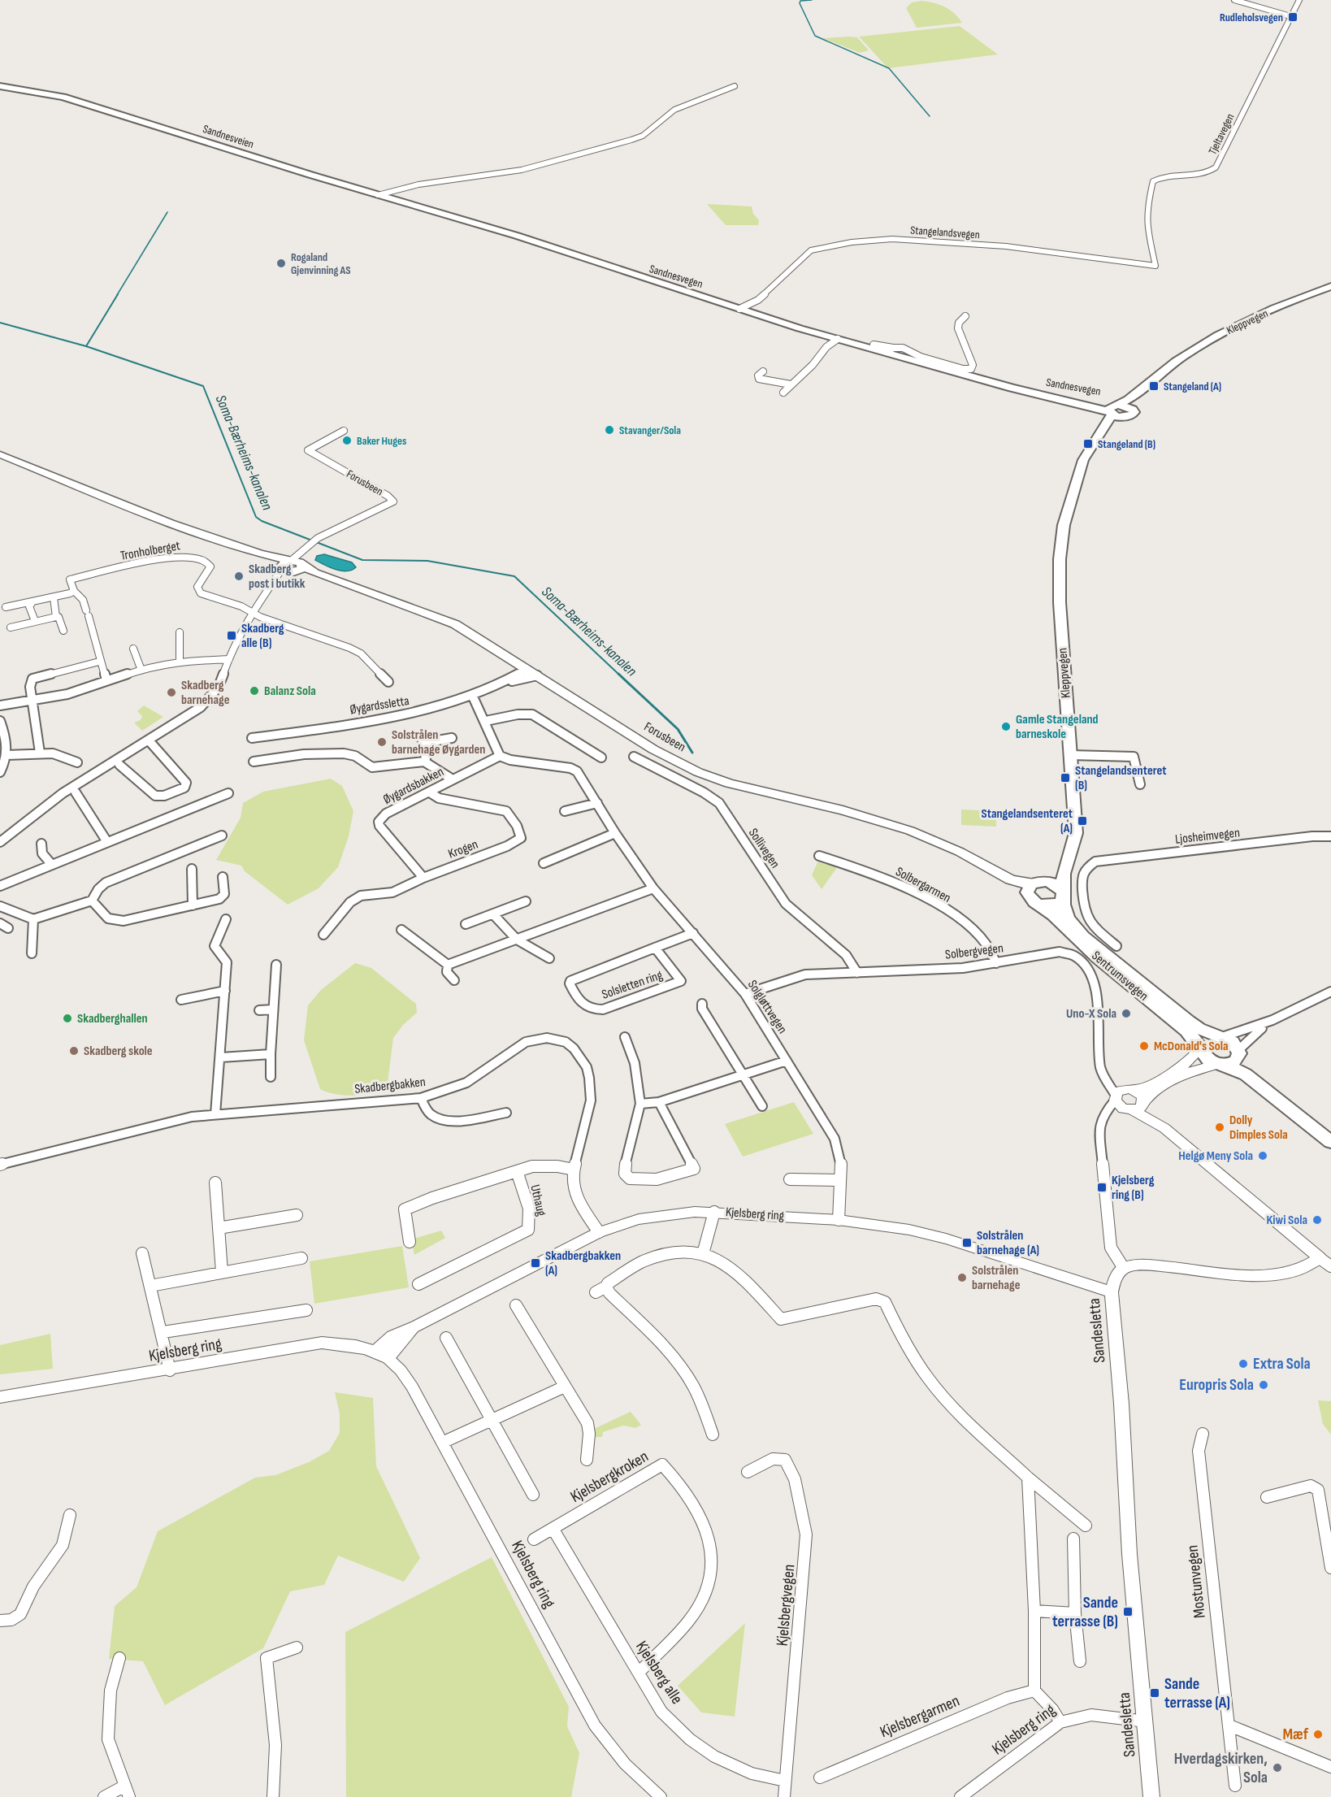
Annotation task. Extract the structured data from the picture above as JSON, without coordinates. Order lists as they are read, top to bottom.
{
  "streets": {
    "main road": [
      "Sandnesveien",
      "Sandnesvegen",
      "Kleppvegen",
      "Forusbeen",
      "Sentrumsvegen"
    ],
    "street": [
      "Tjeltavegen",
      "Stangelandsvegen",
      "Tronholberget",
      "Øygardssletta",
      "Øygardsbakken",
      "Ljosheimvegen",
      "Sollivegen",
      "Krogen",
      "Solbergarmen",
      "Solbergvegen",
      "Solsletten ring",
      "Solgløttvegen",
      "Skadbergbakken",
      "Uthaug",
      "Kjelsberg ring",
      "Sandesletta",
      "Kjelsbergkroken",
      "Mostunvegen",
      "Kjelsbergvegen",
      "Kjelsberg alle",
      "Kjelsbergarmen"
    ]
  },
  "crossings": [
    ["Tjeltavegen", "Stangelandsvegen"],
    ["Sandnesveien", "Sandnesvegen"],
    ["Stangelandsvegen", "Sandnesvegen"],
    ["Sandnesvegen", "Kleppvegen"],
    ["Kleppvegen", "Sentrumsvegen"],
    ["Forusbeen", "Øygardssletta"],
    ["Forusbeen", "Sentrumsvegen"],
    ["Øygardsbakken", "Krogen"],
    ["Øygardsbakken", "Solgløttvegen"],
    ["Sollivegen", "Solbergvegen"],
    ["Solbergarmen", "Solbergvegen"],
    ["Solbergvegen", "Solgløttvegen"],
    ["Solsletten ring", "Solgløttvegen"],
    ["Solgløttvegen", "Kjelsberg ring"],
    ["Skadbergbakken", "Uthaug"],
    ["Skadbergbakken", "Kjelsberg ring"],
    ["Kjelsberg ring", "Sandesletta"],
    ["Kjelsbergkroken", "Kjelsberg alle"],
    ["Kjelsbergvegen", "Kjelsberg alle"]
  ],
  "water": ["Soma-Bærheims-kanalen"],
  "places": {
    "transit": [
      "Rudleholsvegen",
      "Stangeland (A)",
      "Stangeland (B)",
      "Skadberg alle (B)",
      "Stangelandsenteret (B)",
      "Stangelandsenteret (A)",
      "Kjelsberg ring (B)",
      "Solstrålen barnehage (A)",
      "Skadbergbakken (A)",
      "Sande terrasse (B)",
      "Sande terrasse (A)"
    ],
    "other": [
      "Rogaland Gjenvinning AS",
      "Stavanger/Sola",
      "Baker Huges",
      "Skadberg post i butikk",
      "Balanz Sola",
      "Skadberg barnehage",
      "Gamle Stangeland barneskole",
      "Solstrålen barnehage Øygarden",
      "Uno-X Sola",
      "Skadberghallen",
      "McDonald's Sola",
      "Skadberg skole",
      "Dolly Dimples Sola",
      "Helgø Meny Sola",
      "Kiwi Sola",
      "Solstrålen barnehage",
      "Extra Sola",
      "Europris Sola",
      "Mæf",
      "Hverdagskirken, Sola"
    ]
  }
}
